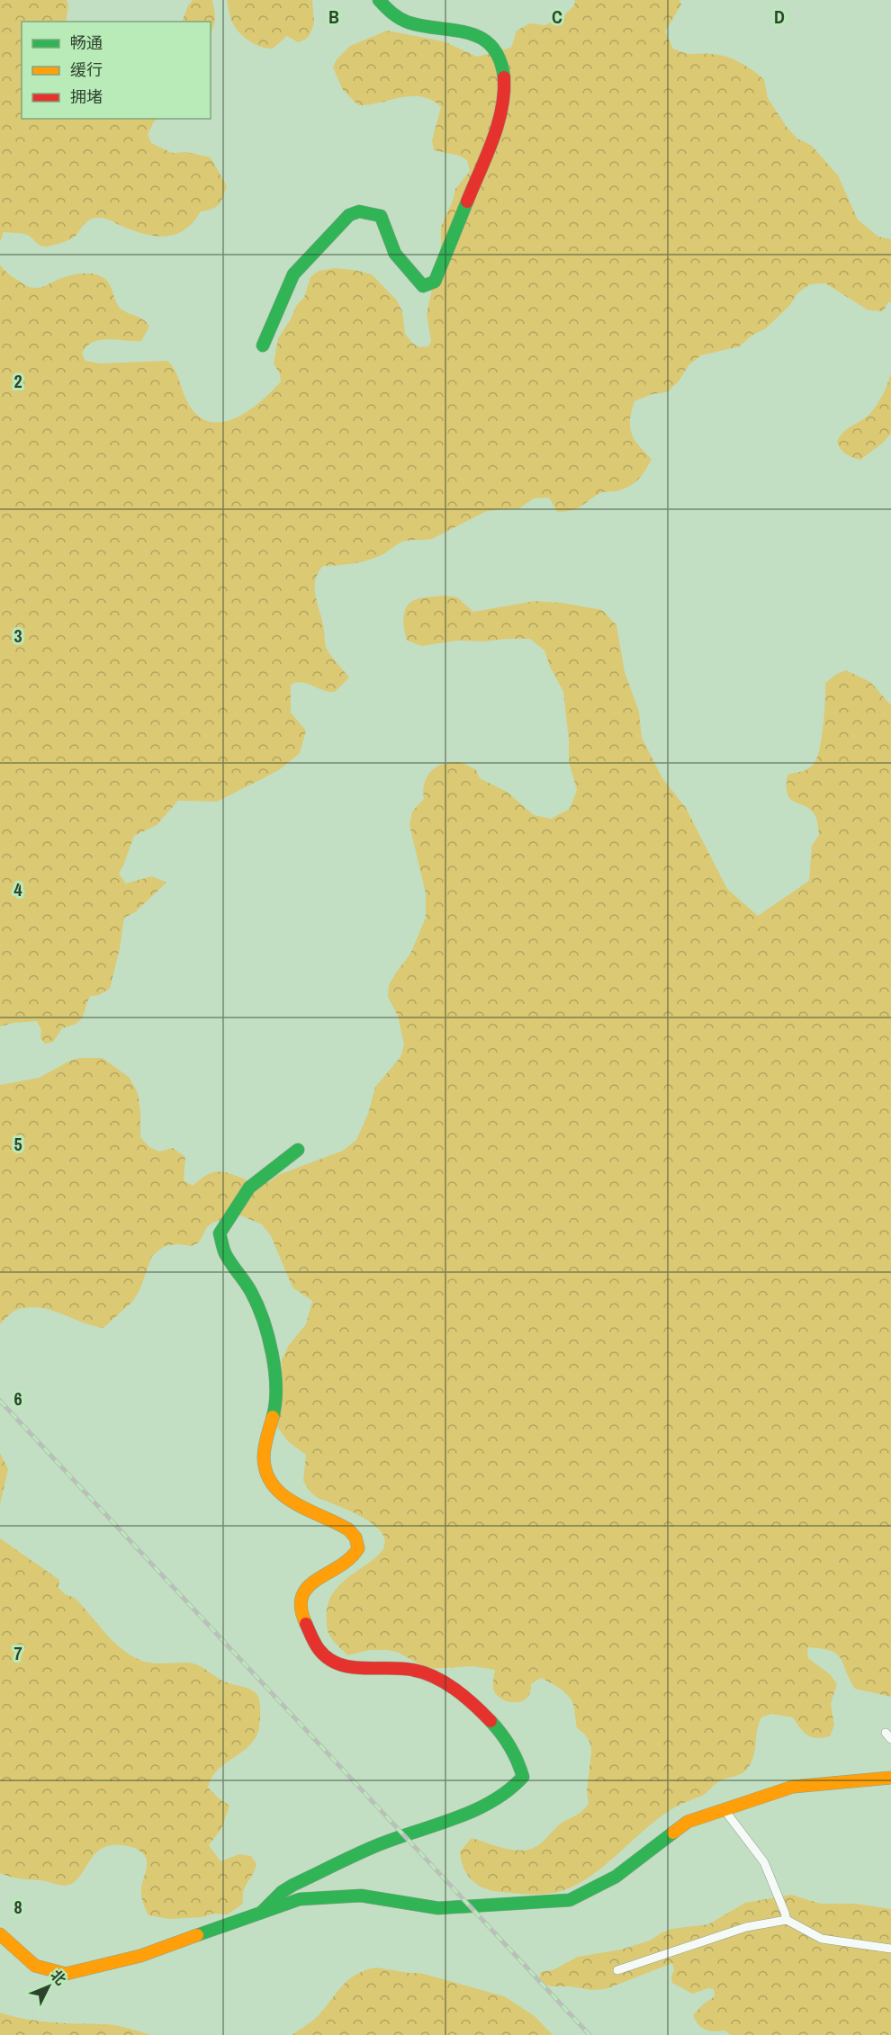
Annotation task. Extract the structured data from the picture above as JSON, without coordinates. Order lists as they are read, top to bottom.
{
  "legend": ["畅通", "缓行", "拥堵"],
  "north": "top right",
  "grid": {
    "columns": ["B", "C", "D"],
    "rows": [
      "2",
      "3",
      "4",
      "5",
      "6",
      "7",
      "8"
    ]
  }
}
